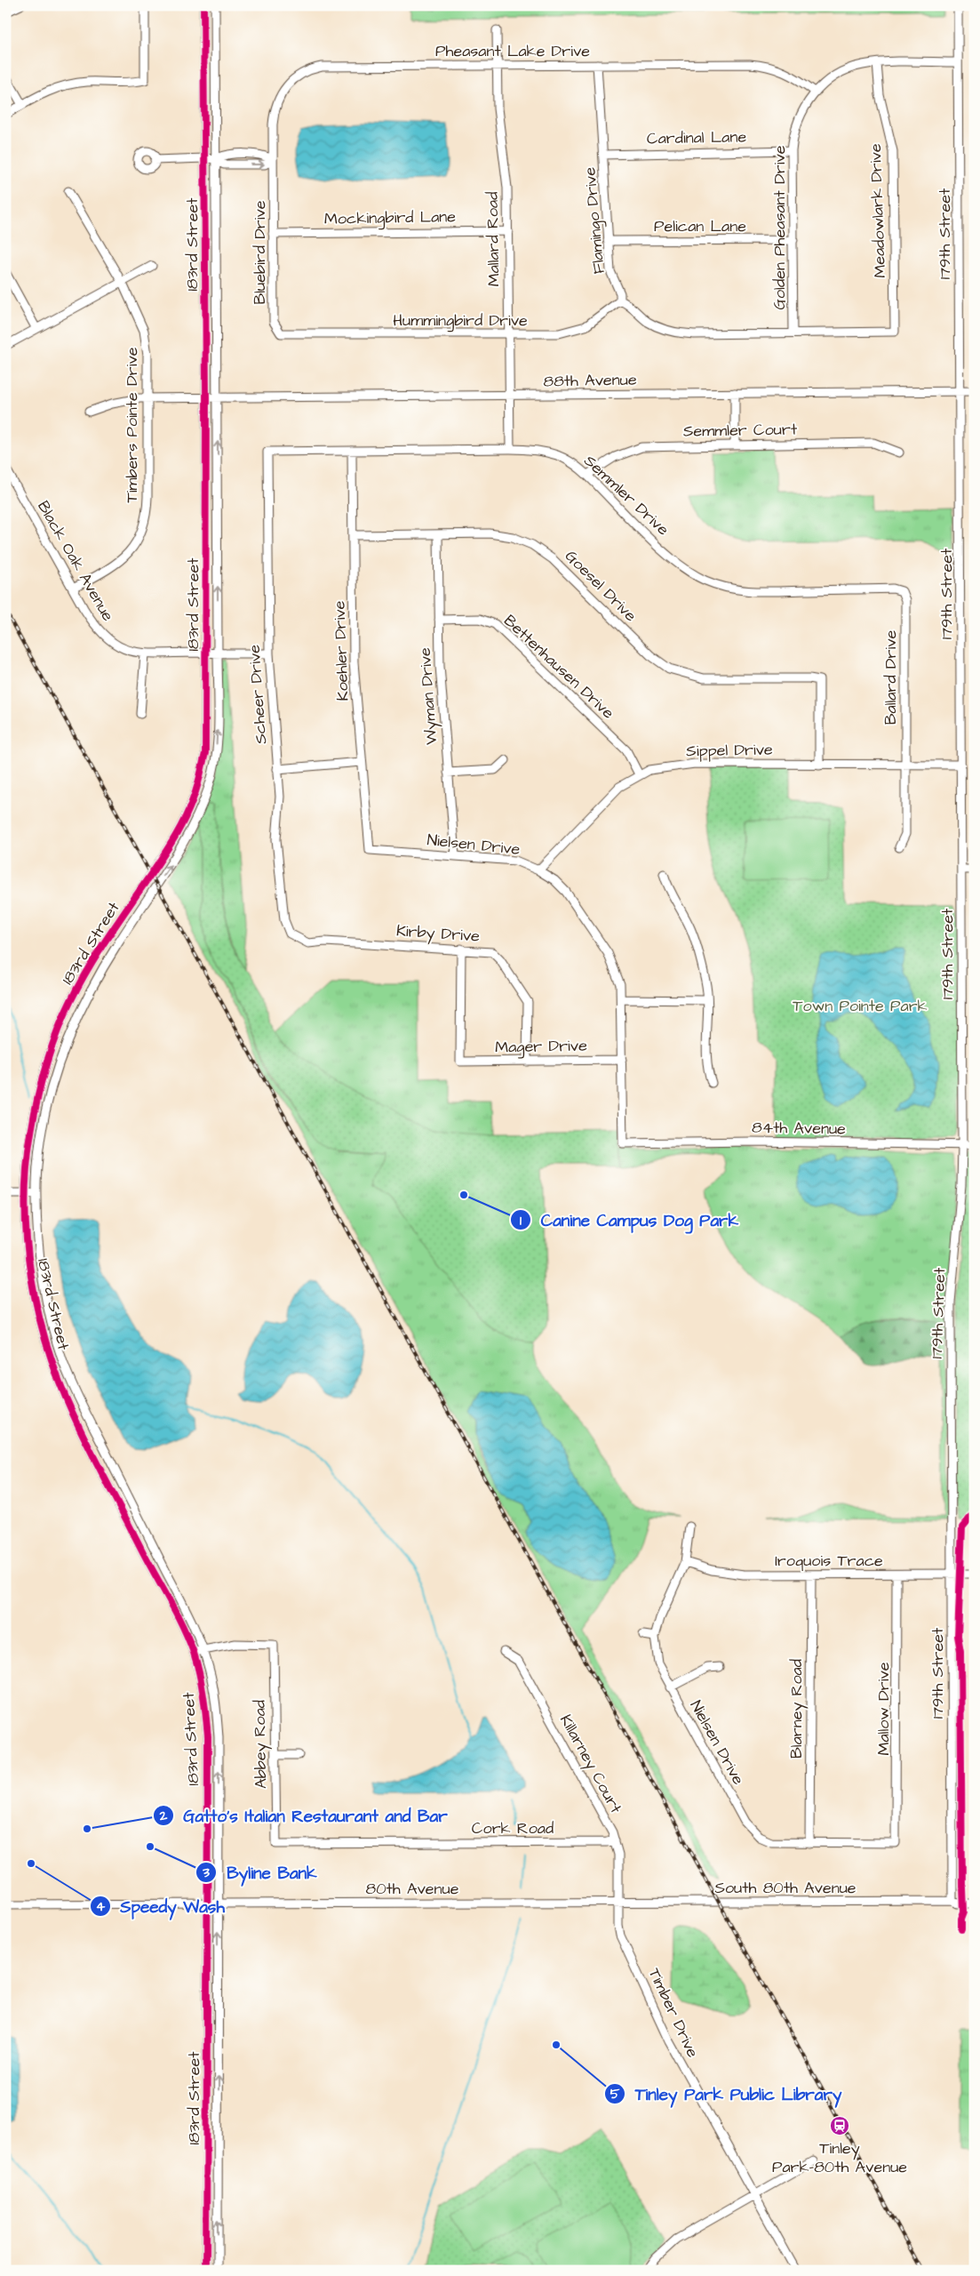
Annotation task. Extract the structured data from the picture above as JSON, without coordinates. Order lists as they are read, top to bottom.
{
  "streets": {
    "street": [
      "Pheasant Lake Drive",
      "Cardinal Lane",
      "Meadowlark Drive",
      "Mockingbird Lane",
      "Flamingo Drive",
      "Pelican Lane",
      "Golden Pheasant Drive",
      "179th Street",
      "Mallard Road",
      "183rd Street",
      "Bluebird Drive",
      "Hummingbird Drive",
      "88th Avenue",
      "Timbers Pointe Drive",
      "Semmler Court",
      "Semmler Drive",
      "Black Oak Avenue",
      "Goesel Drive",
      "Koehler Drive",
      "Bettenhausen Drive",
      "Ballard Drive",
      "Scheer Drive",
      "Wyman Drive",
      "Sippel Drive",
      "Nielsen Drive",
      "Kirby Drive",
      "Mager Drive",
      "84th Avenue",
      "Iroquois Trace",
      "Blarney Road",
      "Mallow Drive",
      "Abbey Road",
      "Killarney Court",
      "Cork Road",
      "South 80th Avenue",
      "80th Avenue",
      "Timber Drive"
    ]
  },
  "crossings": [
    ["Pheasant Lake Drive", "Flamingo Drive"],
    ["Pheasant Lake Drive", "Golden Pheasant Drive"],
    ["Pheasant Lake Drive", "Mallard Road"],
    ["Pheasant Lake Drive", "Bluebird Drive"],
    ["Cardinal Lane", "Flamingo Drive"],
    ["Cardinal Lane", "Golden Pheasant Drive"],
    ["Meadowlark Drive", "Golden Pheasant Drive"],
    ["Mockingbird Lane", "Mallard Road"],
    ["Mockingbird Lane", "Bluebird Drive"],
    ["Flamingo Drive", "Pelican Lane"],
    ["Flamingo Drive", "Hummingbird Drive"],
    ["Pelican Lane", "Golden Pheasant Drive"],
    ["Golden Pheasant Drive", "179th Street"],
    ["179th Street", "88th Avenue"],
    ["179th Street", "Sippel Drive"],
    ["179th Street", "84th Avenue"],
    ["179th Street", "Iroquois Trace"],
    ["179th Street", "South 80th Avenue"],
    ["Mallard Road", "Hummingbird Drive"],
    ["Mallard Road", "88th Avenue"],
    ["Mallard Road", "Semmler Drive"],
    ["183rd Street", "88th Avenue"],
    ["183rd Street", "Black Oak Avenue"],
    ["183rd Street", "Abbey Road"],
    ["183rd Street", "80th Avenue"],
    ["Bluebird Drive", "Hummingbird Drive"],
    ["88th Avenue", "Timbers Pointe Drive"],
    ["Timbers Pointe Drive", "Black Oak Avenue"],
    ["Semmler Court", "Semmler Drive"],
    ["Semmler Drive", "Koehler Drive"],
    ["Semmler Drive", "Ballard Drive"],
    ["Semmler Drive", "Scheer Drive"],
    ["Black Oak Avenue", "Scheer Drive"],
    ["Goesel Drive", "Koehler Drive"],
    ["Goesel Drive", "Wyman Drive"],
    ["Goesel Drive", "Sippel Drive"],
    ["Koehler Drive", "Nielsen Drive"],
    ["Bettenhausen Drive", "Wyman Drive"],
    ["Bettenhausen Drive", "Sippel Drive"],
    ["Ballard Drive", "Sippel Drive"],
    ["Scheer Drive", "Kirby Drive"],
    ["Wyman Drive", "Nielsen Drive"],
    ["Sippel Drive", "Nielsen Drive"],
    ["Nielsen Drive", "Mager Drive"],
    ["Nielsen Drive", "84th Avenue"],
    ["Nielsen Drive", "Iroquois Trace"],
    ["Nielsen Drive", "Blarney Road"],
    ["Nielsen Drive", "Mallow Drive"],
    ["Kirby Drive", "Mager Drive"],
    ["Iroquois Trace", "Blarney Road"],
    ["Iroquois Trace", "Mallow Drive"],
    ["Abbey Road", "Cork Road"],
    ["Killarney Court", "Cork Road"],
    ["Killarney Court", "South 80th Avenue"],
    ["Killarney Court", "80th Avenue"],
    ["Killarney Court", "Timber Drive"],
    ["South 80th Avenue", "80th Avenue"],
    ["South 80th Avenue", "Timber Drive"],
    ["80th Avenue", "Timber Drive"]
  ],
  "parks": ["Town Pointe Park"],
  "places": {
    "other": [
      "Canine Campus Dog Park",
      "Gatto's Italian Restaurant and Bar",
      "Byline Bank",
      "Speedy Wash",
      "Tinley Park Public Library"
    ],
    "station": ["Tinley Park-80th Avenue"]
  }
}
